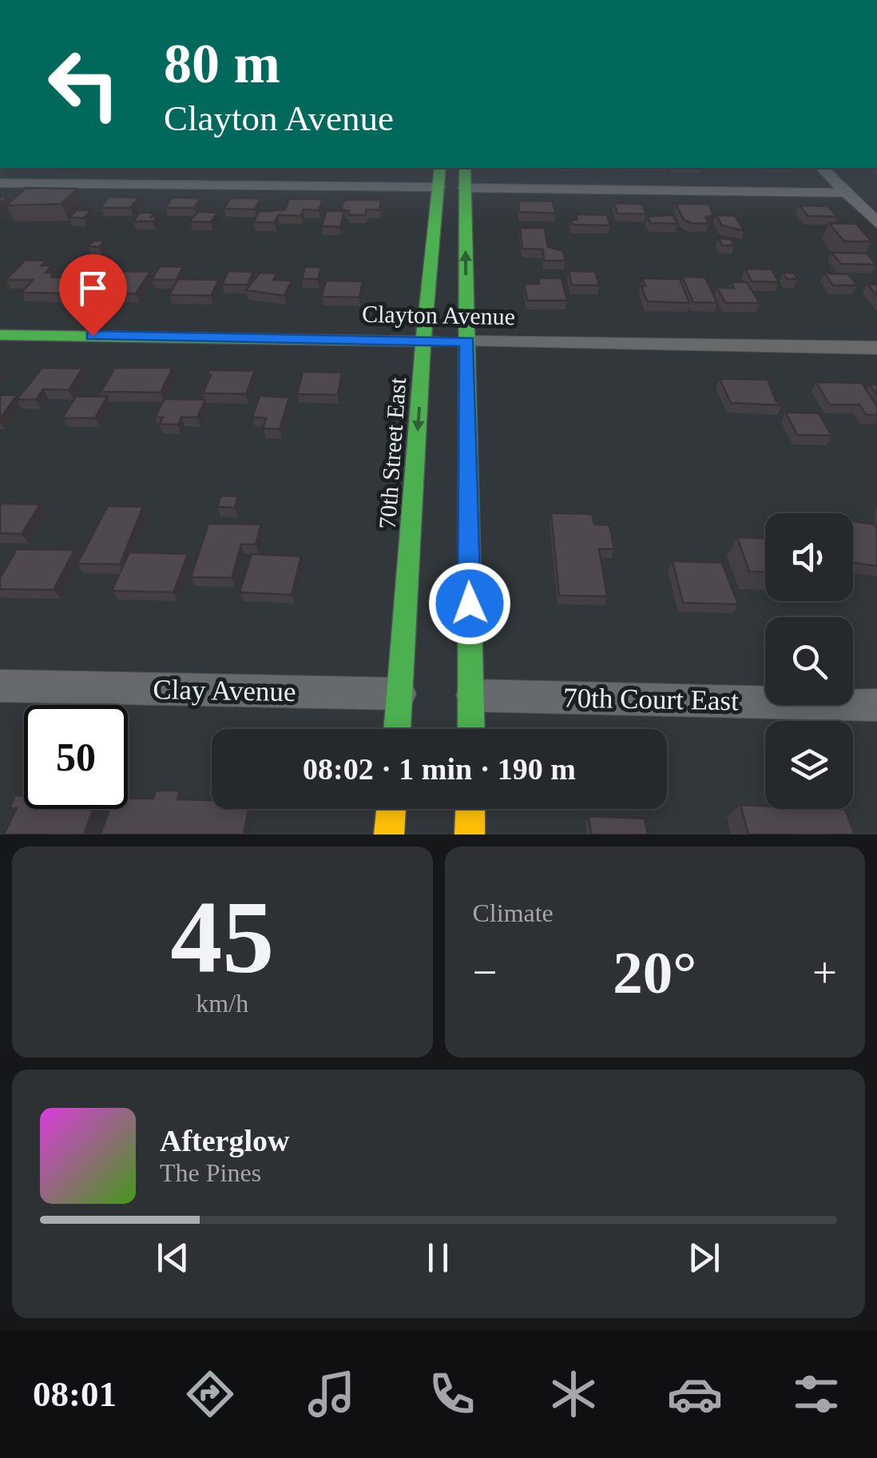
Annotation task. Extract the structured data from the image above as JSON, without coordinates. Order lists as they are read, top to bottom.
{
  "streets": {
    "main road": ["Clayton Avenue", "70th Street East"],
    "street": ["Clay Avenue", "70th Court East"]
  },
  "crossings": [
    ["Clayton Avenue", "70th Street East"],
    ["70th Street East", "Clay Avenue"]
  ],
  "page": {
    "turn": ["80 m", "Clayton Avenue"],
    "limit": "50",
    "trip": "08:02 · 1 min · 190 m",
    "tile": [
      ["45", "km/h"],
      "Climate"
    ],
    "heat": ["−", "20°", "+"],
    "song": ["Afterglow", "The Pines"],
    "tabs": "08:01"
  }
}
